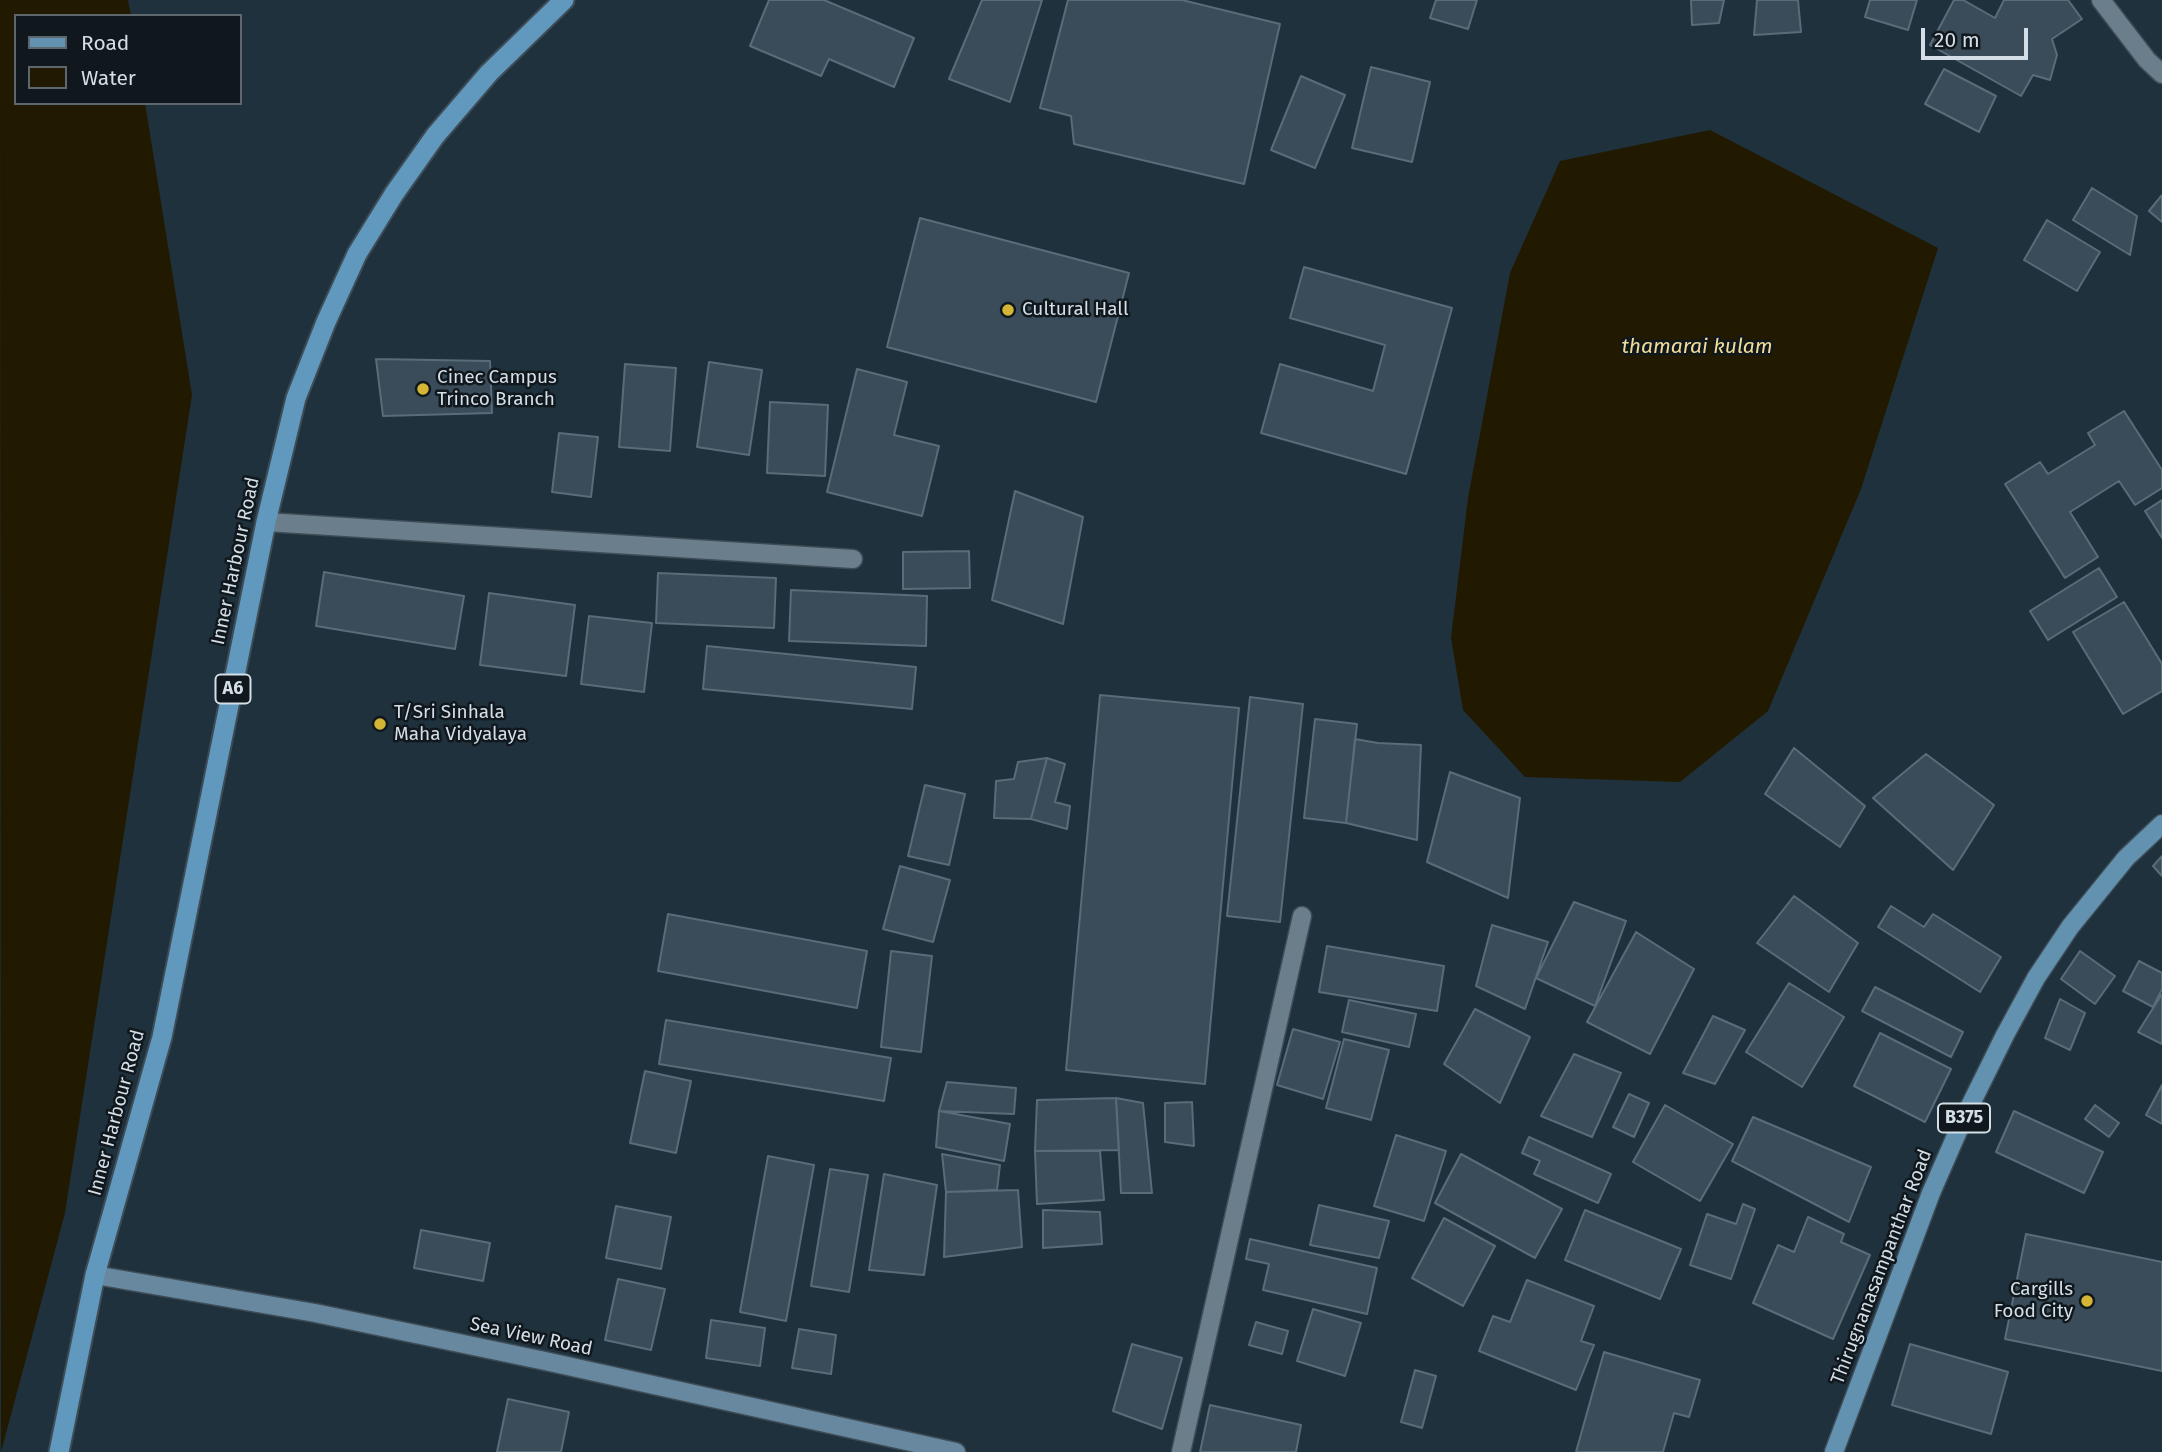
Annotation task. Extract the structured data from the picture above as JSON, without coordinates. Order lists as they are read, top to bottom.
{
  "streets": {
    "highway": ["Inner Harbour Road", "A6"],
    "main road": ["B375", "Thirugnanasampanthar Road", "Sea View Road"]
  },
  "crossings": [
    ["Inner Harbour Road", "Sea View Road"]
  ],
  "water": ["thamarai kulam"],
  "places": [
    "Cultural Hall",
    "Cinec Campus Trinco Branch",
    "T/Sri Sinhala Maha Vidyalaya",
    "Cargills Food City"
  ],
  "legend": ["Road", "Water"],
  "scale_bar": "20 m"
}
